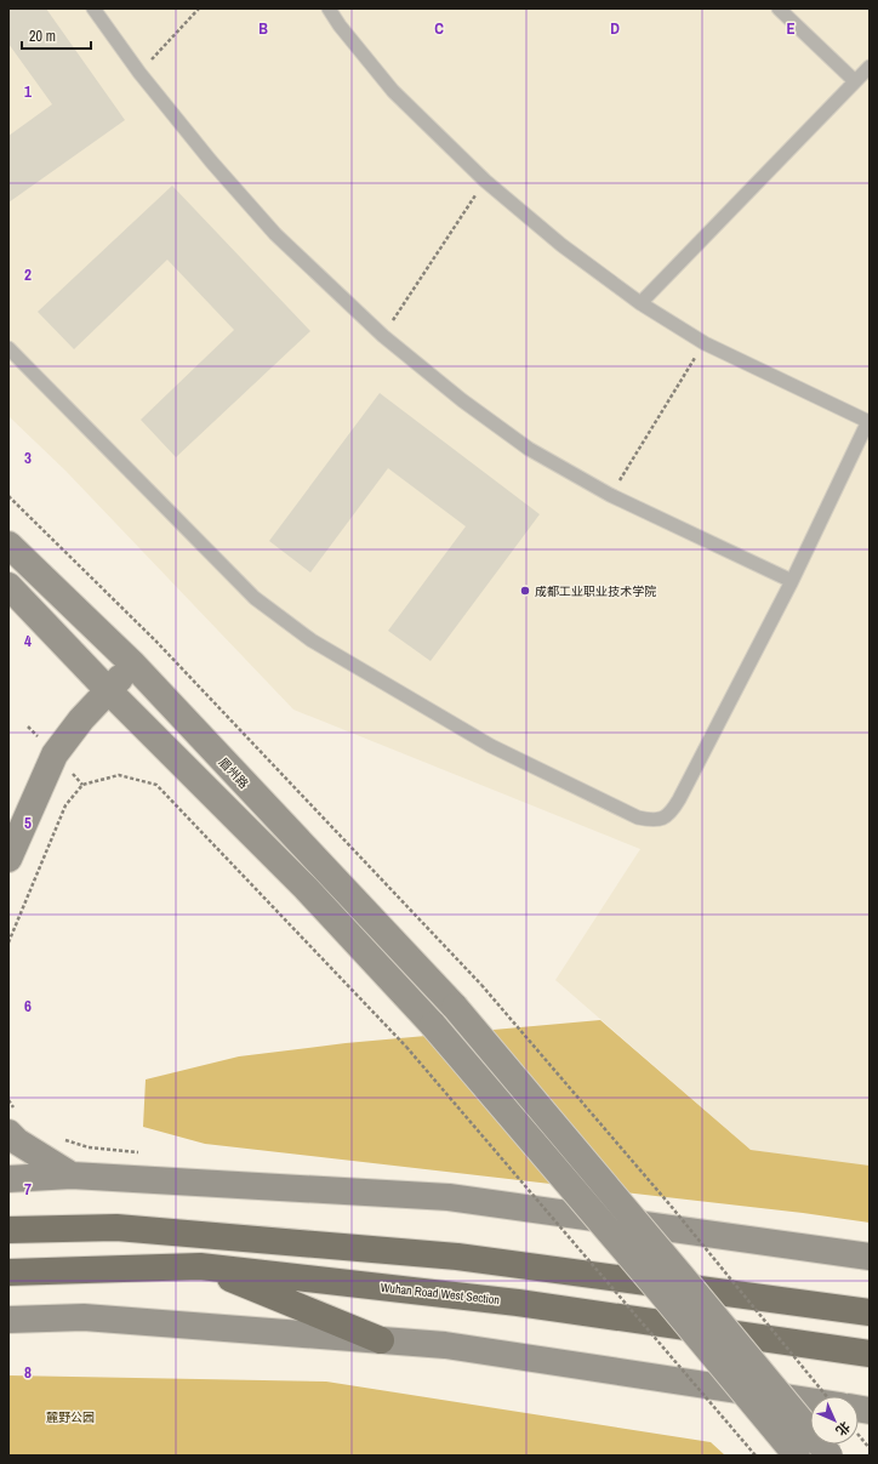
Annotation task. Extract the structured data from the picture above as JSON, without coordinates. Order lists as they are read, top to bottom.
{
  "streets": {
    "highway": ["Wuhan Road West Section"],
    "main road": ["眉州路"]
  },
  "parks": ["麓野公园"],
  "places": ["成都工业职业技术学院"],
  "scale_bar": "20 m",
  "north": "bottom right",
  "grid": {
    "columns": [
      "B",
      "C",
      "D",
      "E"
    ],
    "rows": [
      "1",
      "2",
      "3",
      "4",
      "5",
      "6",
      "7",
      "8"
    ]
  }
}
